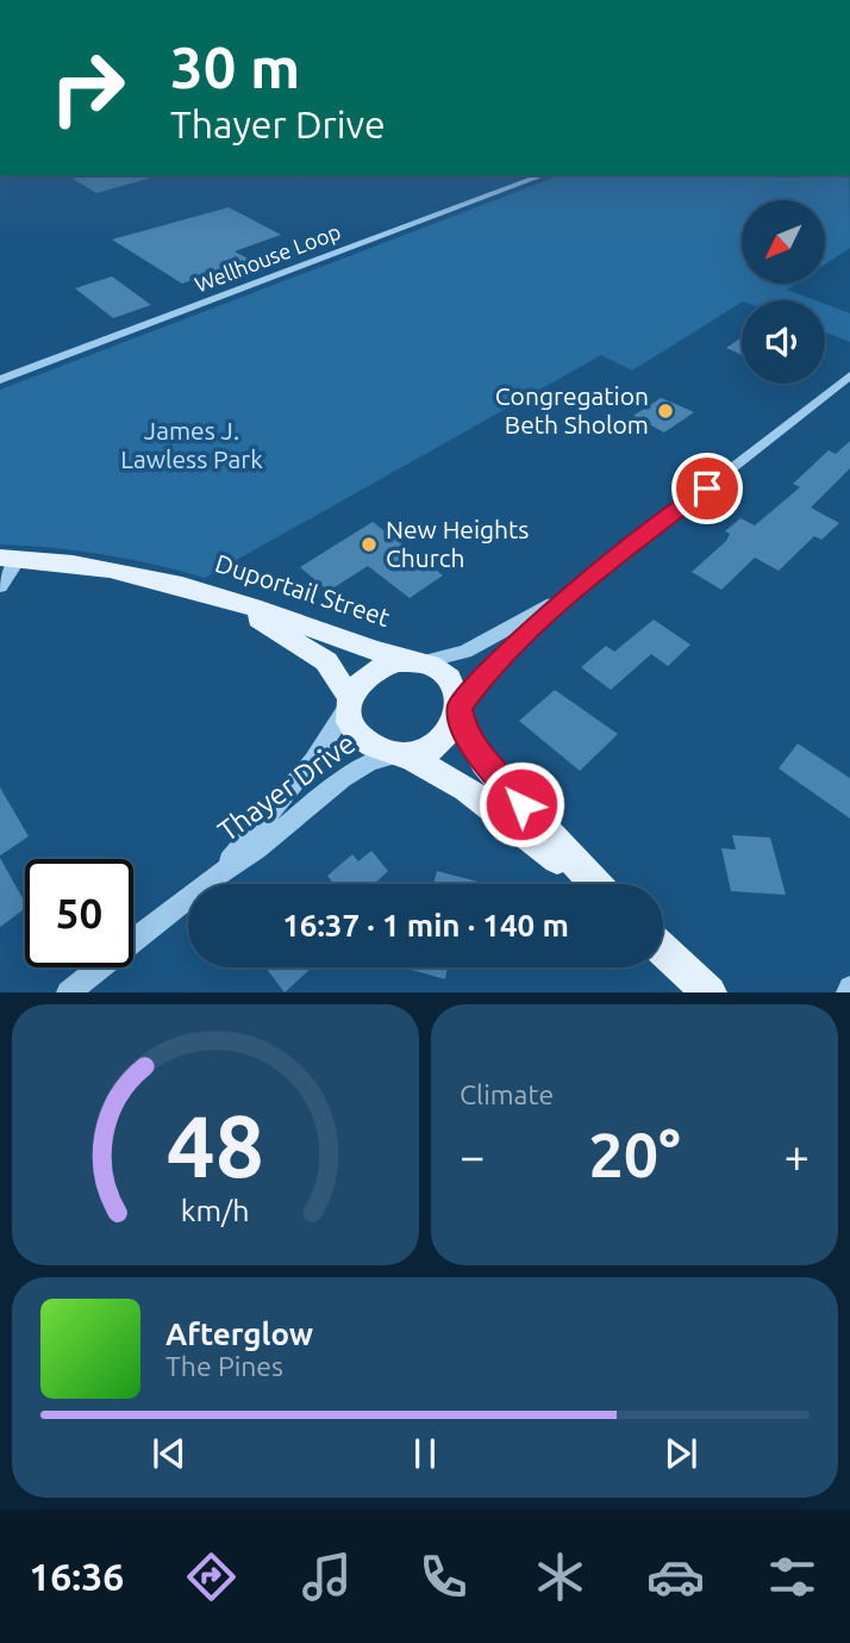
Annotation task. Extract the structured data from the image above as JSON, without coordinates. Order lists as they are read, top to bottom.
{
  "streets": {
    "main road": ["Duportail Street"],
    "street": ["Wellhouse Loop", "Thayer Drive"]
  },
  "crossings": [
    ["Duportail Street", "Thayer Drive"]
  ],
  "parks": ["James J. Lawless Park"],
  "places": ["Congregation Beth Sholom", "New Heights Church"],
  "north": "bottom left",
  "page": {
    "turn": ["30 m", "Thayer Drive"],
    "limit": "50",
    "trip": "16:37 · 1 min · 140 m",
    "tile": "Climate",
    "heat": ["−", "20°", "+"],
    "song": ["Afterglow", "The Pines"],
    "tabs": "16:36",
    "gauge": ["48", "km/h"]
  }
}
